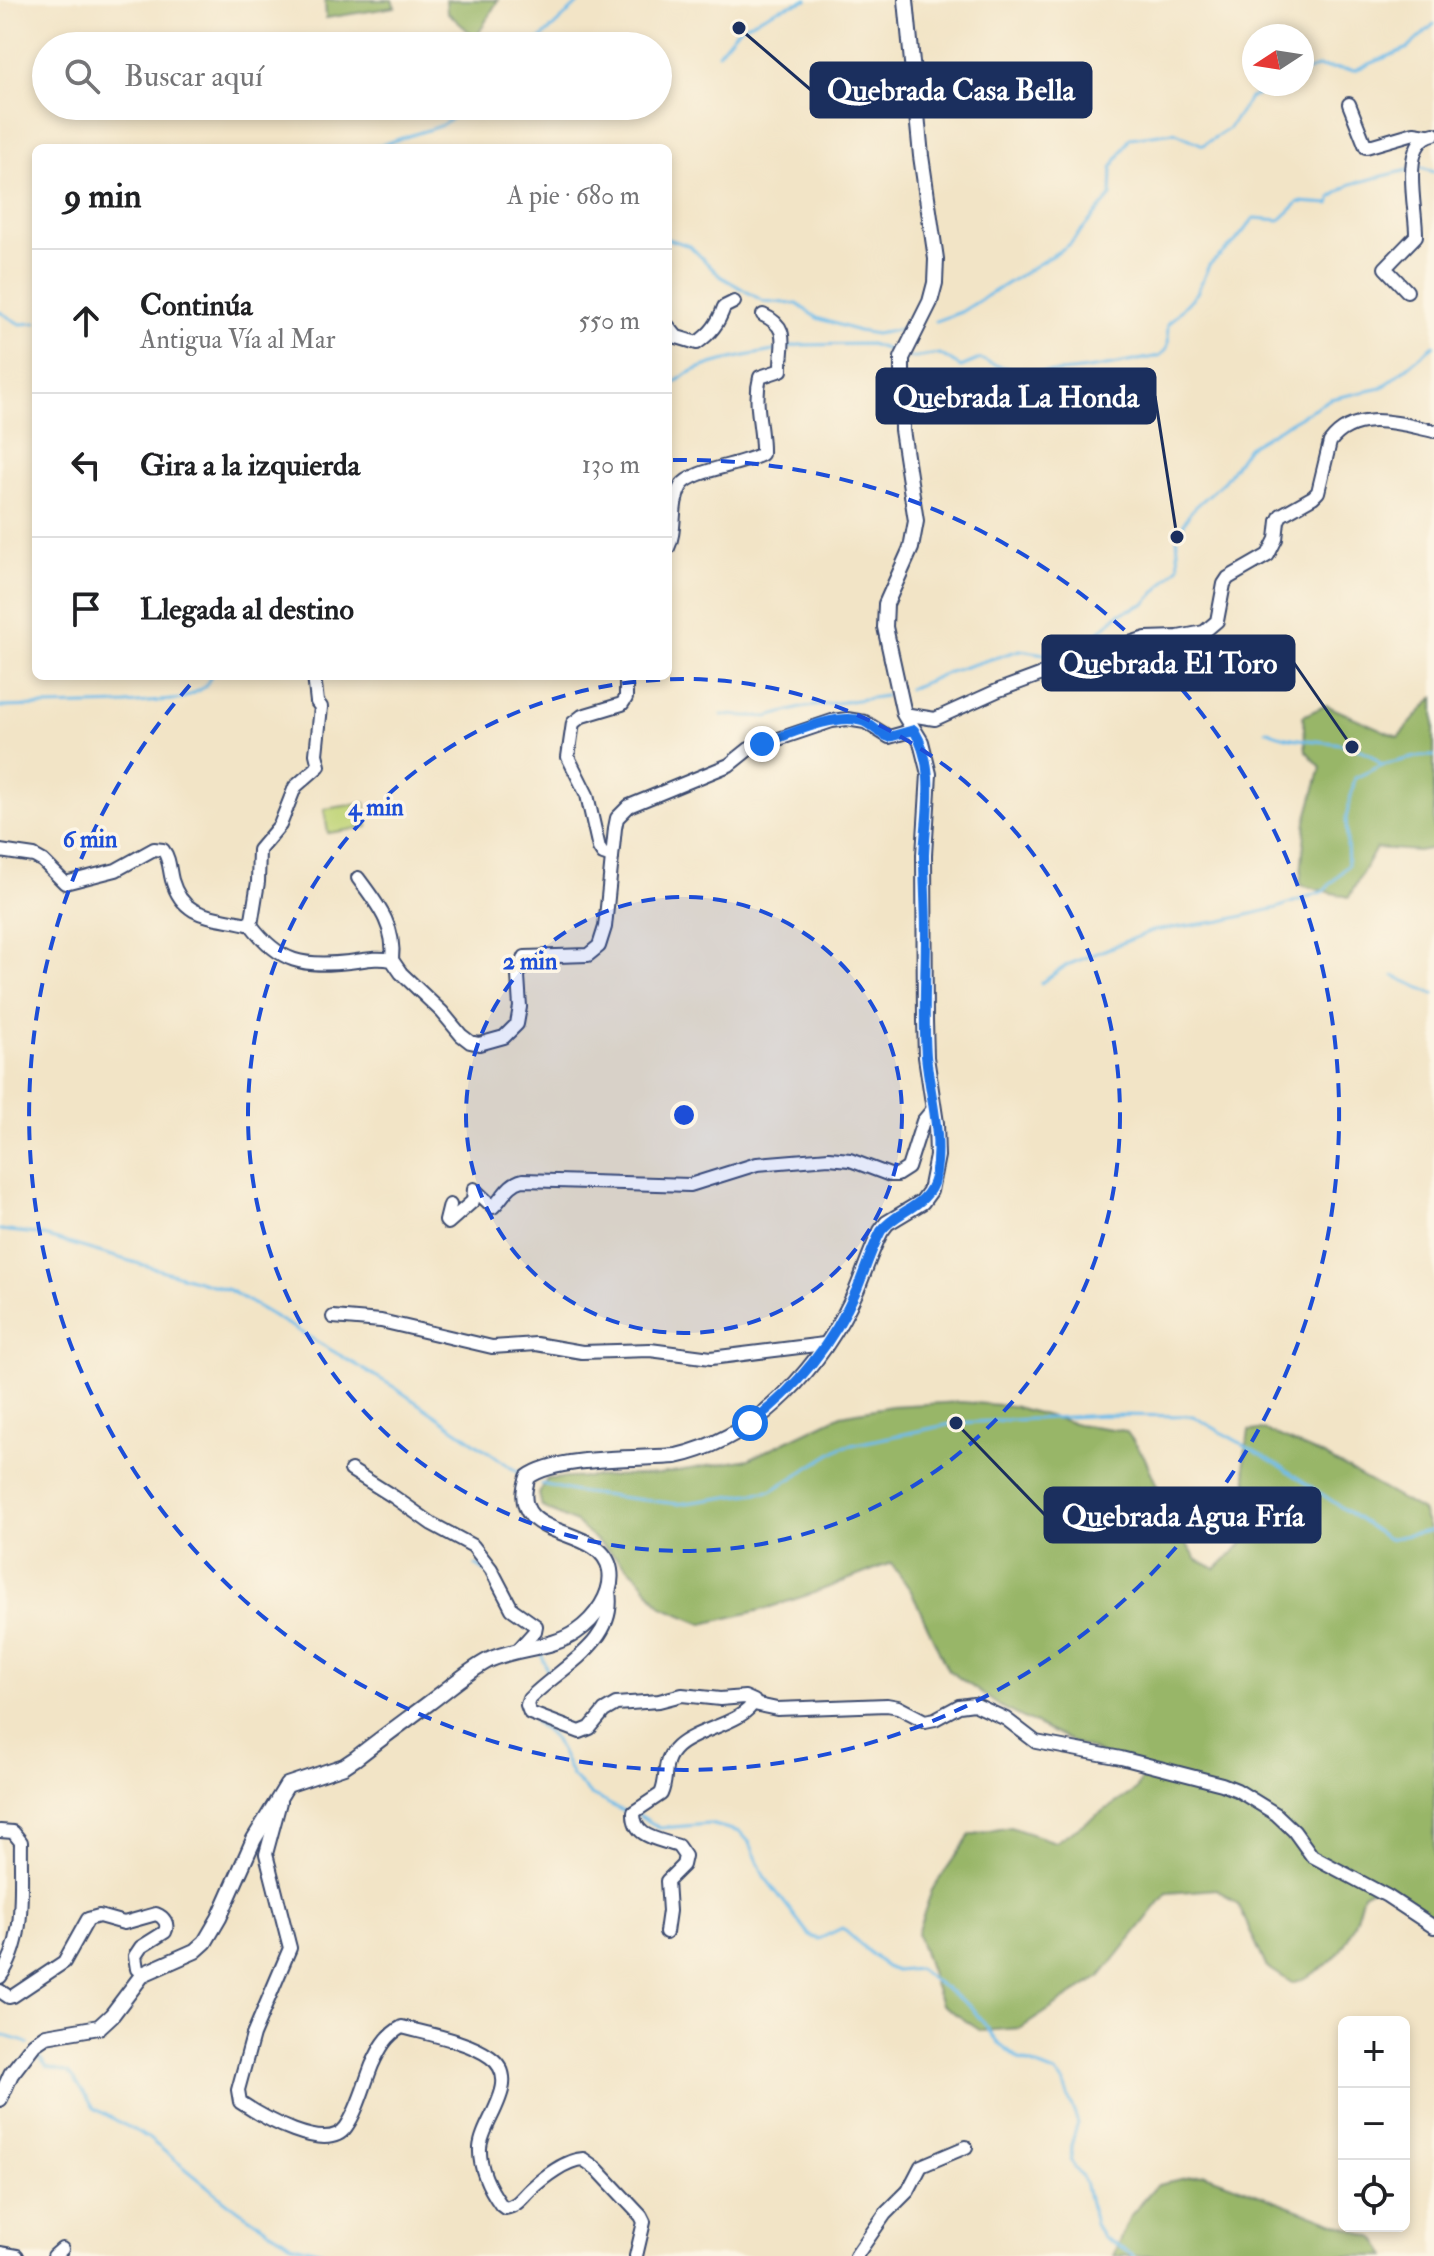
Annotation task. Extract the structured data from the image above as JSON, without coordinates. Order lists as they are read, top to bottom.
{
  "places": [
    "Quebrada Casa Bella",
    "Quebrada La Honda",
    "Quebrada El Toro",
    "Quebrada Agua Fría"
  ],
  "north": "left",
  "page": {
    "search": "Buscar aquí",
    "heading": ["9 min", "A pie · 680 m"],
    "list": [
      ["Continúa", "Antigua Vía al Mar", "550 m"],
      ["Gira a la izquierda", "130 m"],
      "Llegada al destino"
    ],
    "map_buttons": ["+", "−"]
  },
  "rings": ["4 min", "6 min", "2 min"]
}
